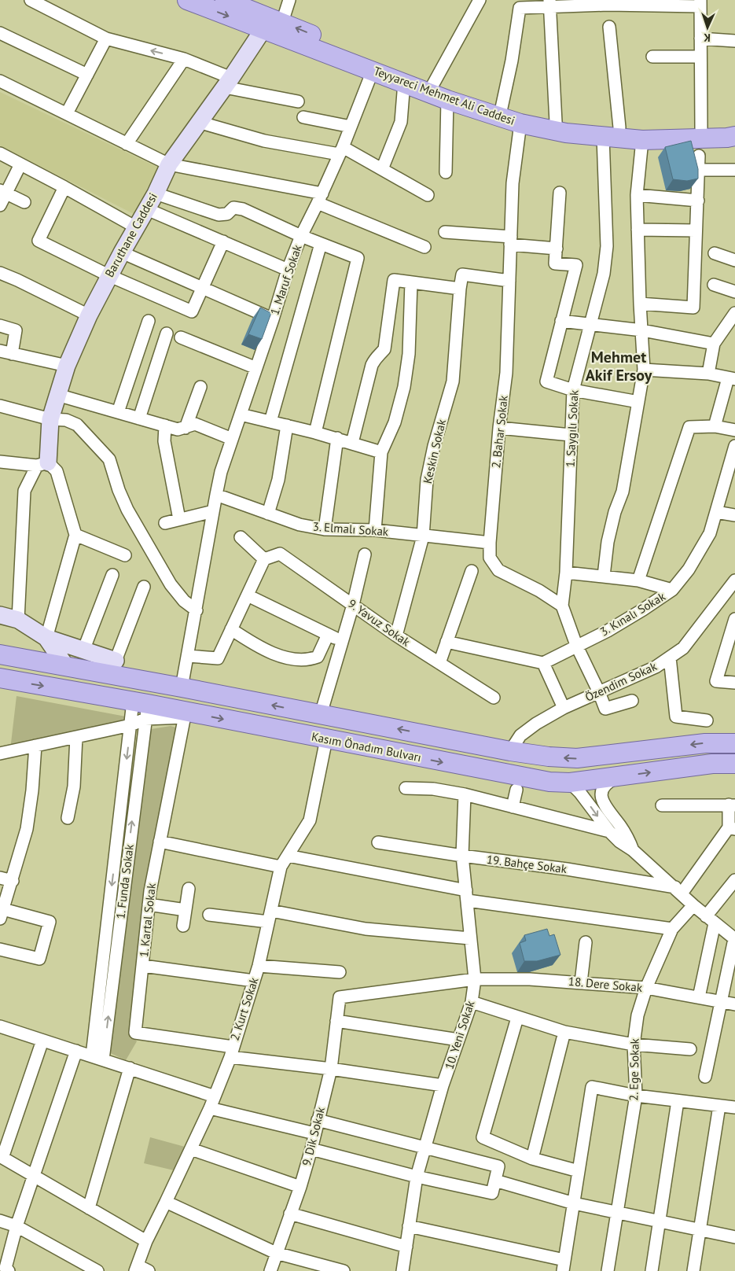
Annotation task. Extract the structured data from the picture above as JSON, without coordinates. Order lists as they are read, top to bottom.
{
  "streets": {
    "main road": ["Teyyareci Mehmet Ali Caddesi", "Kasım Önadım Bulvarı"],
    "street": [
      "Baruthane Caddesi",
      "1. Maruf Sokak",
      "1. Saygılı Sokak",
      "2. Bahar Sokak",
      "Keskin Sokak",
      "3. Elmalı Sokak",
      "3. Kınalı Sokak",
      "9. Yavuz Sokak",
      "Özendim Sokak",
      "19. Bahçe Sokak",
      "1. Funda Sokak",
      "1. Kartal Sokak",
      "18. Dere Sokak",
      "2. Kurt Sokak",
      "10. Yeni Sokak",
      "2. Ege Sokak",
      "9. Dik Sokak"
    ]
  },
  "crossings": [
    ["Teyyareci Mehmet Ali Caddesi", "Baruthane Caddesi"],
    ["Teyyareci Mehmet Ali Caddesi", "1. Maruf Sokak"],
    ["Teyyareci Mehmet Ali Caddesi", "1. Saygılı Sokak"],
    ["Teyyareci Mehmet Ali Caddesi", "2. Bahar Sokak"],
    ["1. Maruf Sokak", "3. Elmalı Sokak"],
    ["1. Maruf Sokak", "Kasım Önadım Bulvarı"],
    ["1. Saygılı Sokak", "2. Bahar Sokak"],
    ["2. Bahar Sokak", "3. Elmalı Sokak"],
    ["Keskin Sokak", "3. Elmalı Sokak"],
    ["Keskin Sokak", "9. Yavuz Sokak"],
    ["Özendim Sokak", "Kasım Önadım Bulvarı"],
    ["Kasım Önadım Bulvarı", "1. Funda Sokak"],
    ["Kasım Önadım Bulvarı", "1. Kartal Sokak"],
    ["Kasım Önadım Bulvarı", "2. Kurt Sokak"],
    ["19. Bahçe Sokak", "10. Yeni Sokak"],
    ["1. Kartal Sokak", "2. Kurt Sokak"],
    ["18. Dere Sokak", "10. Yeni Sokak"],
    ["18. Dere Sokak", "2. Ege Sokak"],
    ["18. Dere Sokak", "9. Dik Sokak"]
  ],
  "districts": ["Mehmet Akif Ersoy"],
  "north": "bottom"
}
